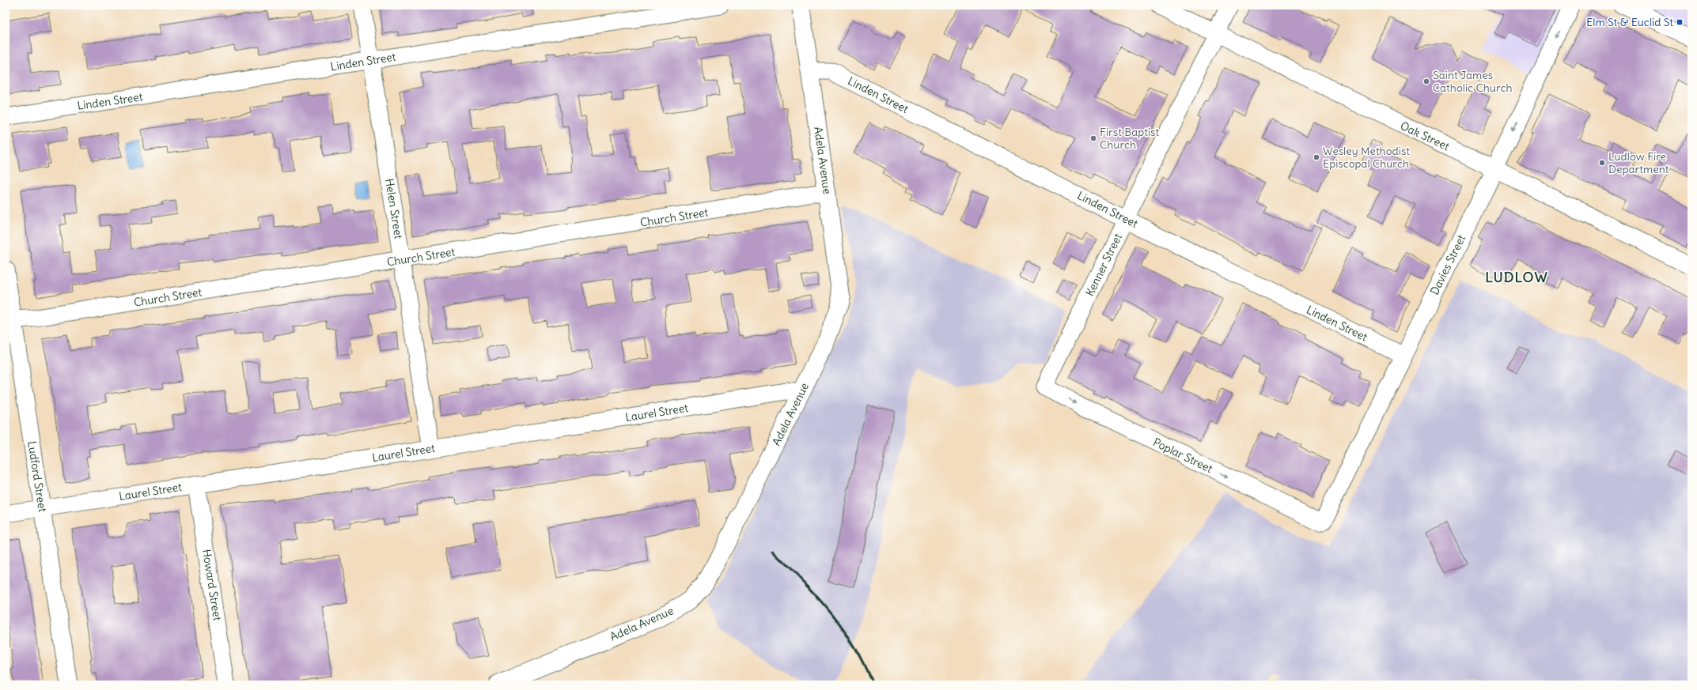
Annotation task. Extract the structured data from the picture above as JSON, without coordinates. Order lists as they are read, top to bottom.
{
  "streets": {
    "street": [
      "Linden Street",
      "Oak Street",
      "Adela Avenue",
      "Helen Street",
      "Church Street",
      "Kenner Street",
      "Davies Street",
      "Laurel Street",
      "Poplar Street",
      "Ludford Street",
      "Howard Street"
    ]
  },
  "crossings": [
    ["Linden Street", "Adela Avenue"],
    ["Linden Street", "Helen Street"],
    ["Linden Street", "Kenner Street"],
    ["Linden Street", "Davies Street"],
    ["Oak Street", "Kenner Street"],
    ["Oak Street", "Davies Street"],
    ["Adela Avenue", "Church Street"],
    ["Adela Avenue", "Laurel Street"],
    ["Helen Street", "Church Street"],
    ["Helen Street", "Laurel Street"],
    ["Church Street", "Ludford Street"],
    ["Kenner Street", "Poplar Street"],
    ["Davies Street", "Poplar Street"],
    ["Laurel Street", "Ludford Street"],
    ["Laurel Street", "Howard Street"]
  ],
  "one_way": ["Poplar Street"],
  "districts": ["LUDLOW"],
  "places": {
    "transit": ["Elm St & Euclid St"],
    "other": [
      "Saint James Catholic Church",
      "First Baptist Church",
      "Wesley Methodist Episcopal Church",
      "Ludlow Fire Department"
    ]
  }
}
